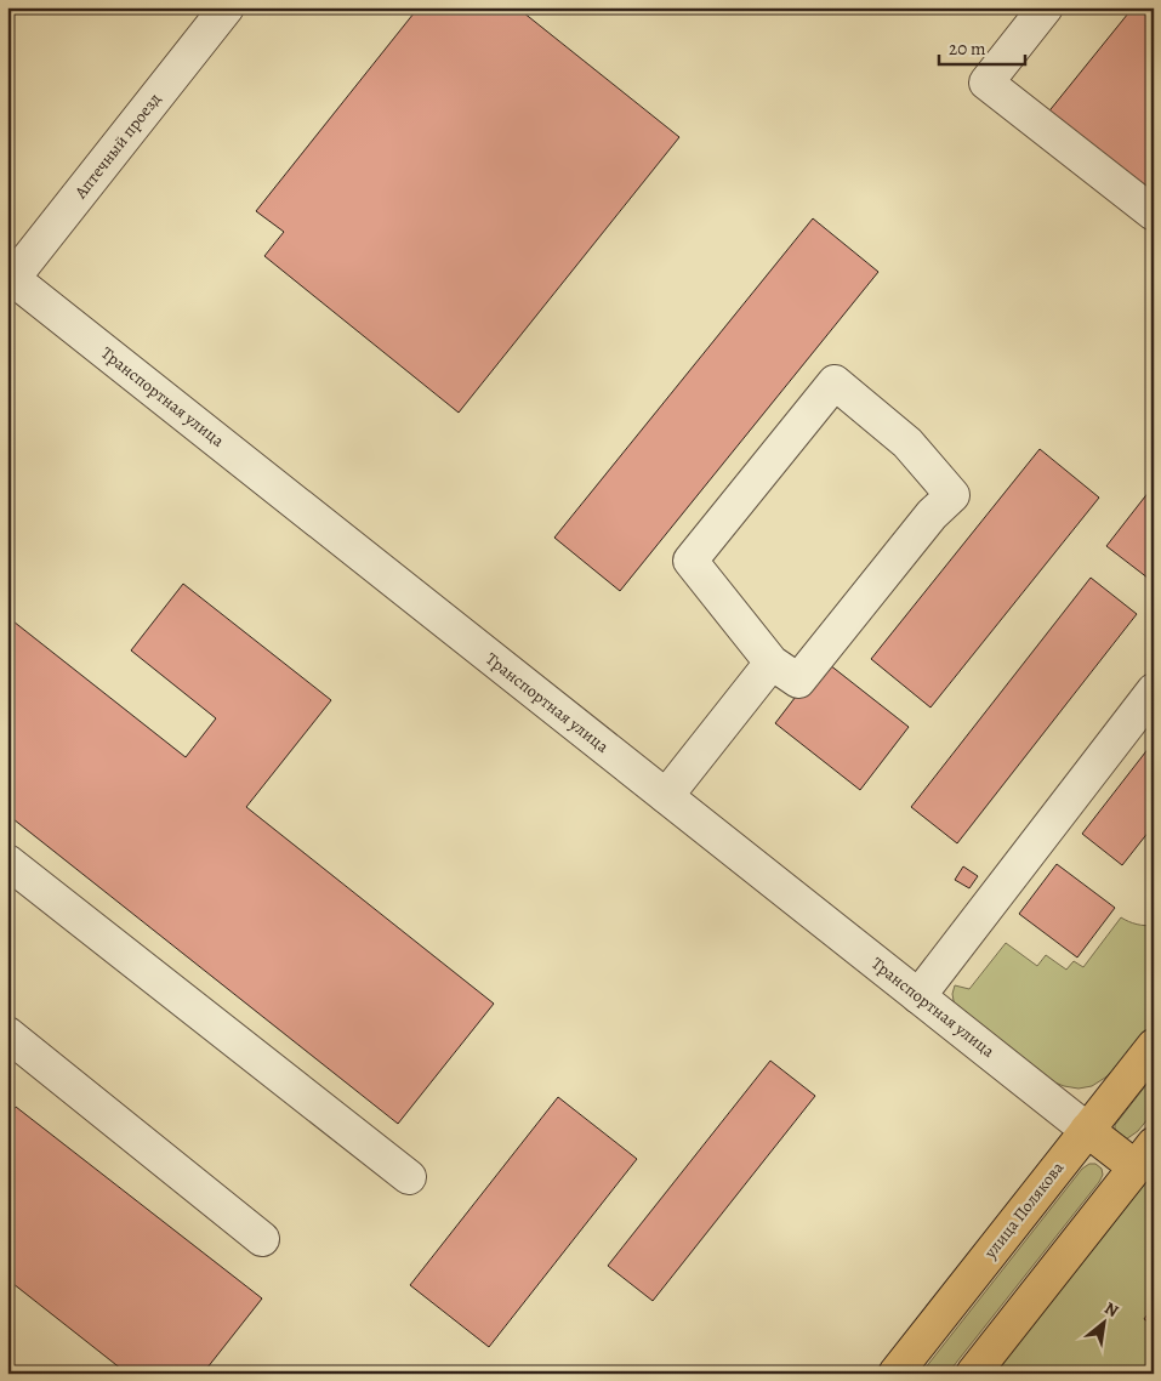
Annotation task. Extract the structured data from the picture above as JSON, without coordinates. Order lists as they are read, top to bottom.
{
  "streets": {
    "main road": ["улица Полякова"],
    "street": ["Аптечный проезд", "Транспортная улица"]
  },
  "crossings": [
    ["Аптечный проезд", "Транспортная улица"],
    ["Транспортная улица", "улица Полякова"]
  ],
  "scale_bar": "20 m",
  "north": "top right"
}
